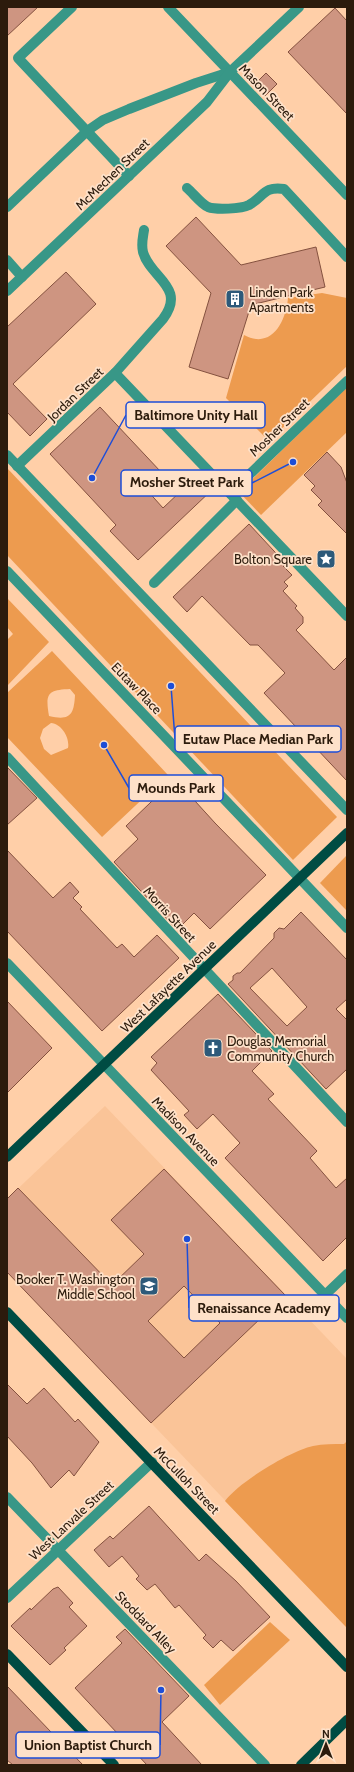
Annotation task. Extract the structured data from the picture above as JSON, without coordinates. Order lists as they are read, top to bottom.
{
  "streets": {
    "main road": ["West Lafayette Avenue", "McCulloh Street"],
    "street": [
      "Mason Street",
      "McMechen Street",
      "Jordan Street",
      "Mosher Street",
      "Eutaw Place",
      "Morris Street",
      "Madison Avenue",
      "West Lanvale Street",
      "Stoddard Alley"
    ]
  },
  "crossings": [
    ["Mason Street", "McMechen Street"],
    ["Jordan Street", "Mosher Street"],
    ["Eutaw Place", "West Lafayette Avenue"],
    ["Morris Street", "West Lafayette Avenue"],
    ["West Lafayette Avenue", "Madison Avenue"],
    ["McCulloh Street", "West Lanvale Street"],
    ["West Lanvale Street", "Stoddard Alley"]
  ],
  "places": {
    "building": ["Linden Park Apartments"],
    "other": [
      "Mosher Street Park",
      "Baltimore Unity Hall",
      "Eutaw Place Median Park",
      "Mounds Park",
      "Renaissance Academy",
      "Union Baptist Church"
    ],
    "place": ["Bolton Square"],
    "church": ["Douglas Memorial Community Church"],
    "school or university": ["Booker T. Washington Middle School"]
  },
  "north": "top"
}
